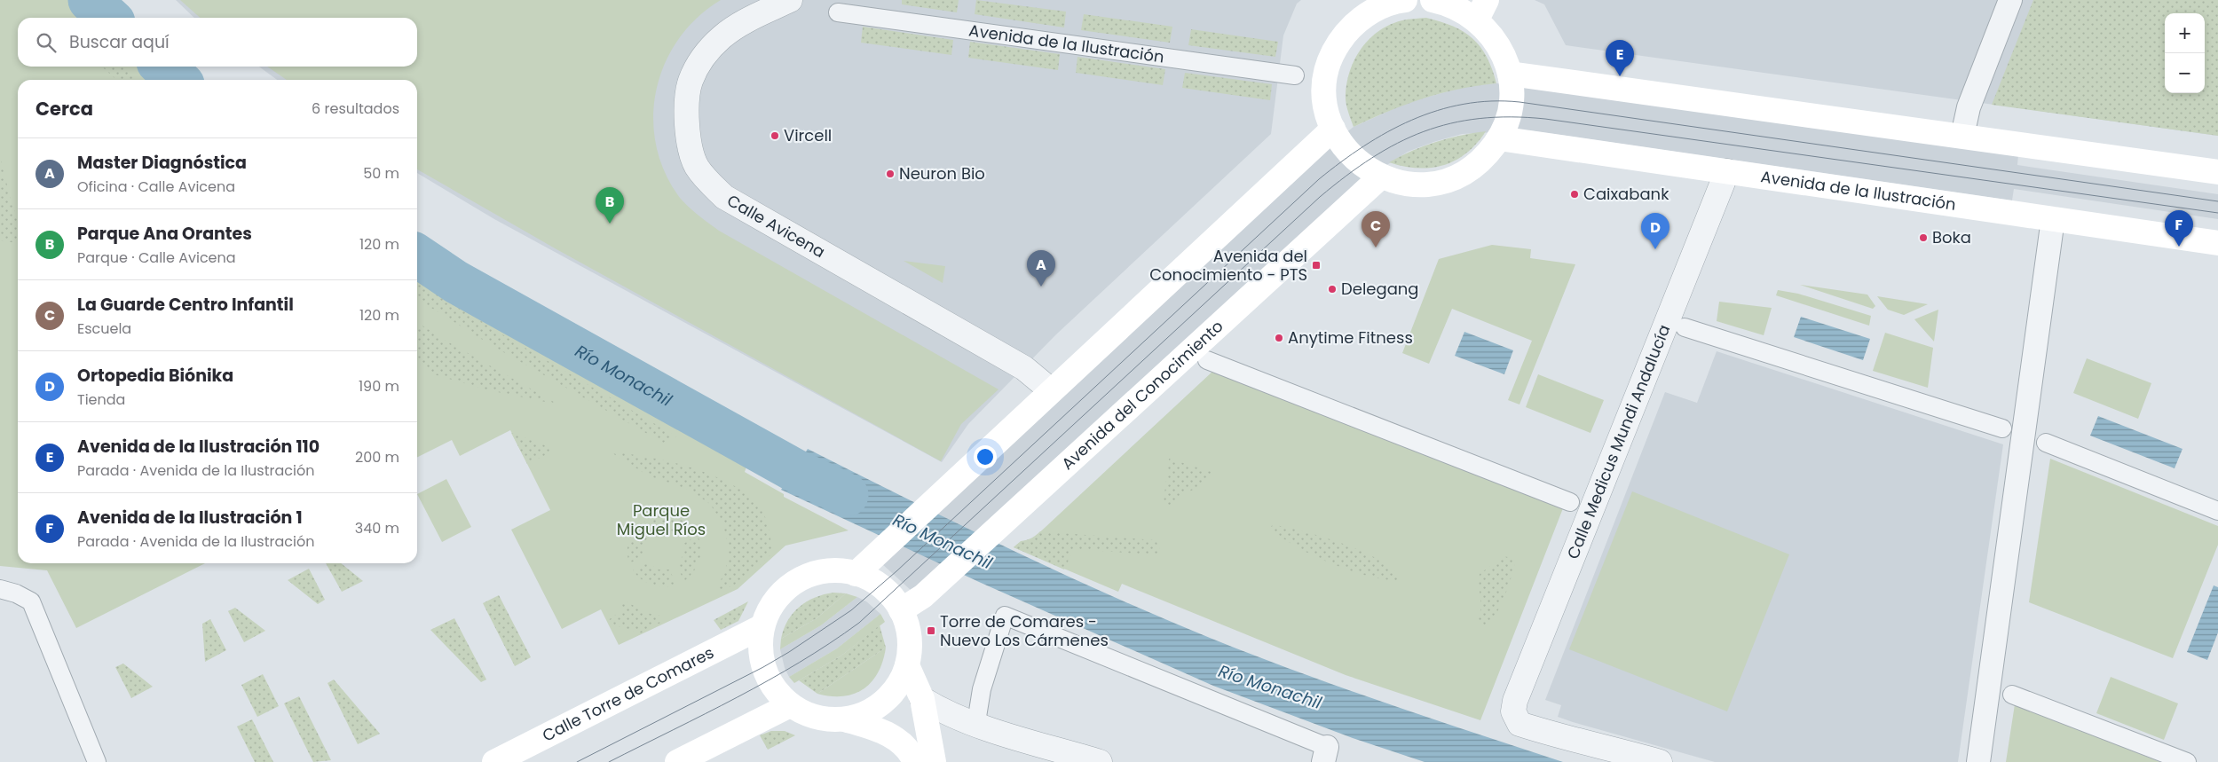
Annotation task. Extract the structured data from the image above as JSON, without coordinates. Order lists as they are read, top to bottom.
{
  "streets": {
    "main road": ["Avenida de la Ilustración", "Avenida del Conocimiento", "Calle Torre de Comares"],
    "street": ["Calle Avicena", "Calle Medicus Mundi Andalucía"]
  },
  "crossings": [
    ["Avenida de la Ilustración", "Calle Medicus Mundi Andalucía"],
    ["Avenida del Conocimiento", "Calle Torre de Comares"]
  ],
  "water": ["Río Monachil"],
  "parks": ["Parque Miguel Ríos"],
  "places": {
    "other": [
      "Vircell",
      "Neuron Bio",
      "Caixabank",
      "Boka",
      "Delegang",
      "Anytime Fitness"
    ],
    "transit": ["Avenida del Conocimiento - PTS", "Torre de Comares - Nuevo Los Cármenes"]
  },
  "page": {
    "map_buttons": ["+", "−"],
    "search": "Buscar aquí",
    "pins": [
      "E",
      "B",
      "F",
      "C",
      "D",
      "A"
    ],
    "heading": ["Cerca", "6 resultados"],
    "list": [
      {
        "mark": "A",
        "name": "Master Diagnóstica",
        "note": "Oficina · Calle Avicena",
        "value": "50 m"
      },
      {
        "mark": "B",
        "name": "Parque Ana Orantes",
        "note": "Parque · Calle Avicena",
        "value": "120 m"
      },
      {
        "mark": "C",
        "name": "La Guarde Centro Infantil",
        "note": "Escuela",
        "value": "120 m"
      },
      {
        "mark": "D",
        "name": "Ortopedia Biónika",
        "note": "Tienda",
        "value": "190 m"
      },
      {
        "mark": "E",
        "name": "Avenida de la Ilustración 110",
        "note": "Parada · Avenida de la Ilustración",
        "value": "200 m"
      },
      {
        "mark": "F",
        "name": "Avenida de la Ilustración 1",
        "note": "Parada · Avenida de la Ilustración",
        "value": "340 m"
      }
    ]
  }
}
